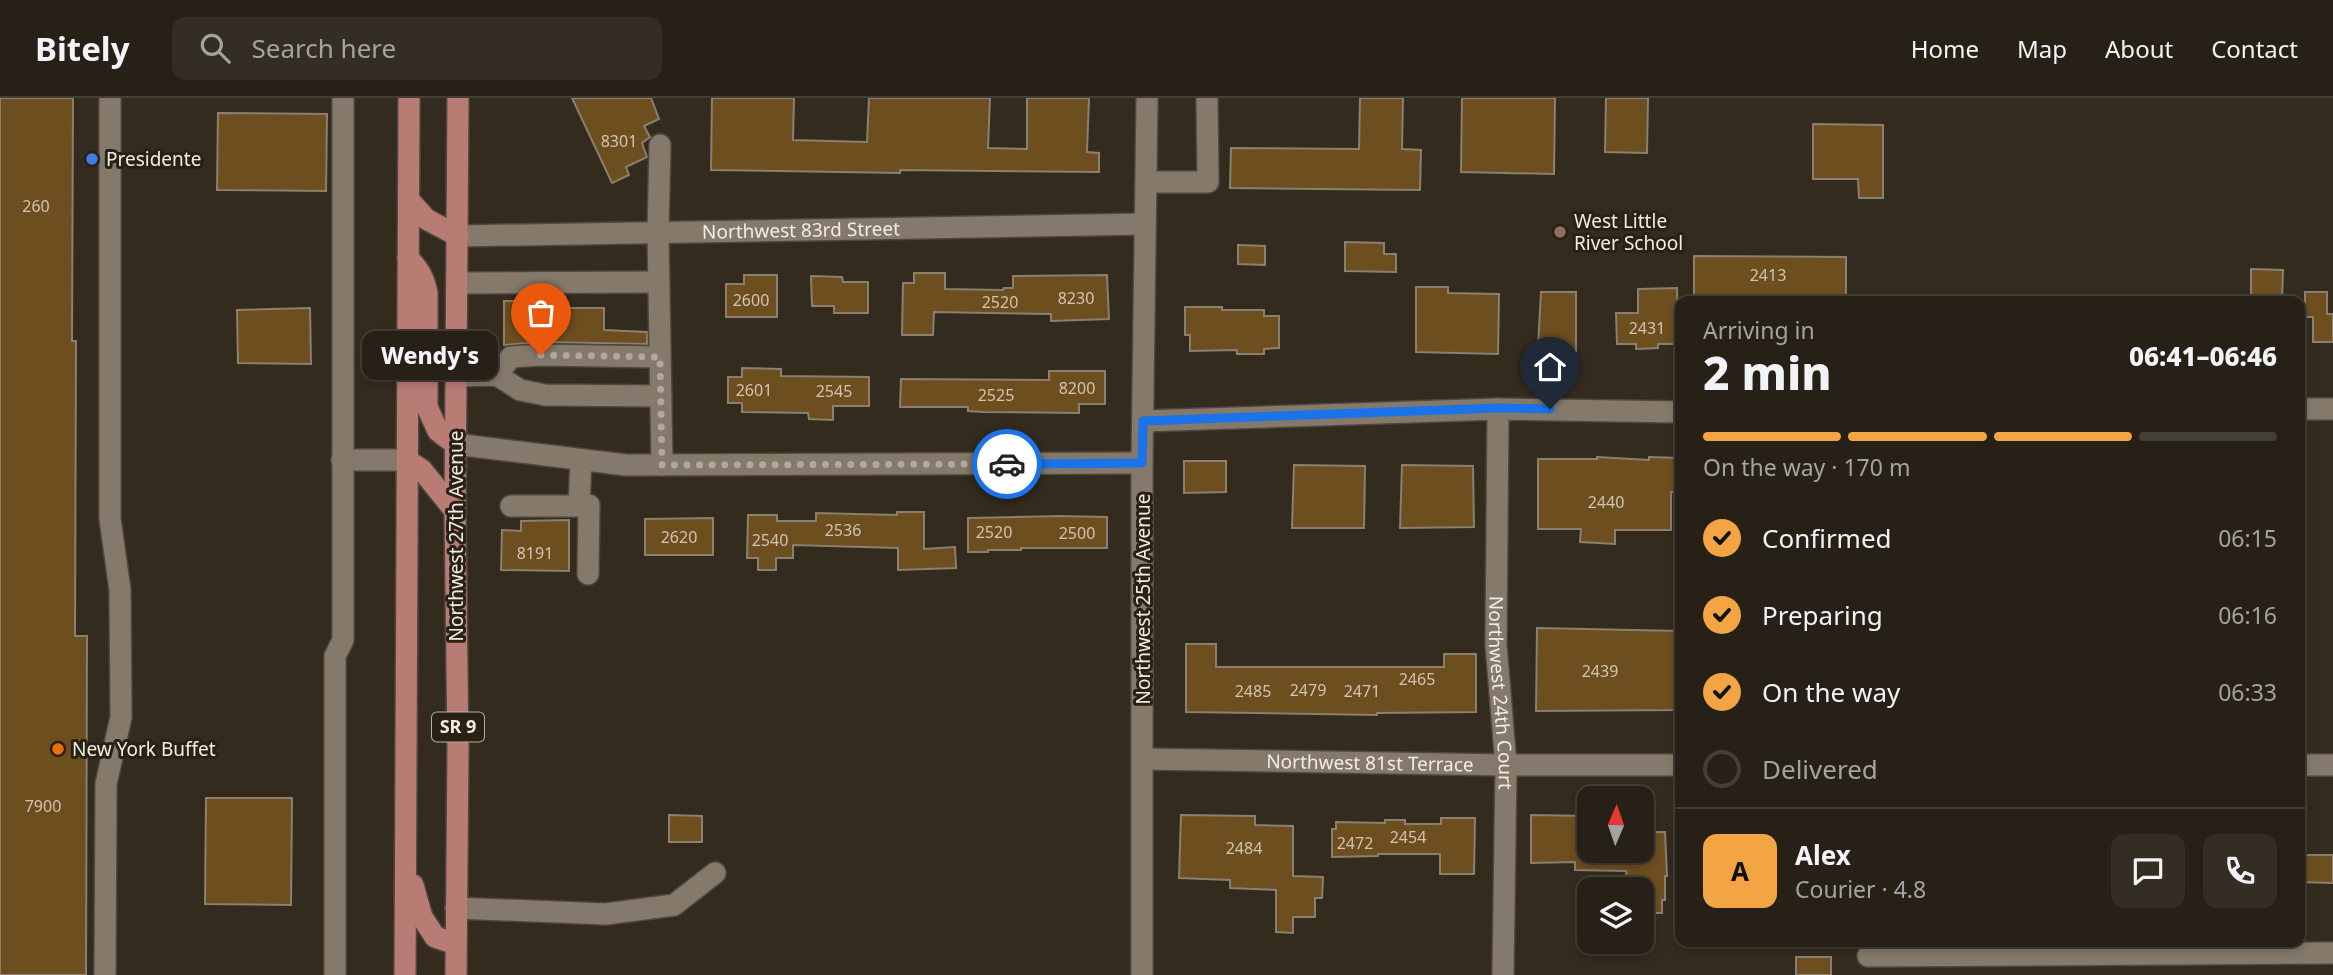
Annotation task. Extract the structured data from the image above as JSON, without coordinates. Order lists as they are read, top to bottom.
{
  "streets": {
    "main road": ["Northwest 27th Avenue", "SR 9"],
    "street": [
      "Northwest 83rd Street",
      "Northwest 25th Avenue",
      "Northwest 24th Court",
      "Northwest 81st Terrace"
    ]
  },
  "crossings": [
    ["Northwest 83rd Street", "Northwest 27th Avenue"],
    ["Northwest 83rd Street", "Northwest 25th Avenue"],
    ["Northwest 25th Avenue", "Northwest 81st Terrace"],
    ["Northwest 24th Court", "Northwest 81st Terrace"]
  ],
  "places": [
    "Presidente",
    "West Little River School",
    "Wendy's",
    "New York Buffet"
  ],
  "house_numbers": [
    "8301",
    "260",
    "2413",
    "8230",
    "2600",
    "2520",
    "2431",
    "8200",
    "2601",
    "2545",
    "2525",
    "2440",
    "2536",
    "2520",
    "2500",
    "2620",
    "2540",
    "8191",
    "2439",
    "2465",
    "2479",
    "2485",
    "2471",
    "7900",
    "2454",
    "2472",
    "2484"
  ],
  "north": "top",
  "page": {
    "header": "Bitely",
    "search": "Search here",
    "nav": [
      "Home",
      "Map",
      "About",
      "Contact"
    ],
    "heading": ["2 min", "Arriving in", "06:41–06:46"],
    "panel": ["Alex", "Courier · 4.8"],
    "bubble": "Wendy's",
    "bar": "On the way · 170 m",
    "list": [
      ["Confirmed", "06:15"],
      ["Preparing", "06:16"],
      ["On the way", "06:33"],
      "Delivered"
    ],
    "round": "A"
  }
}
